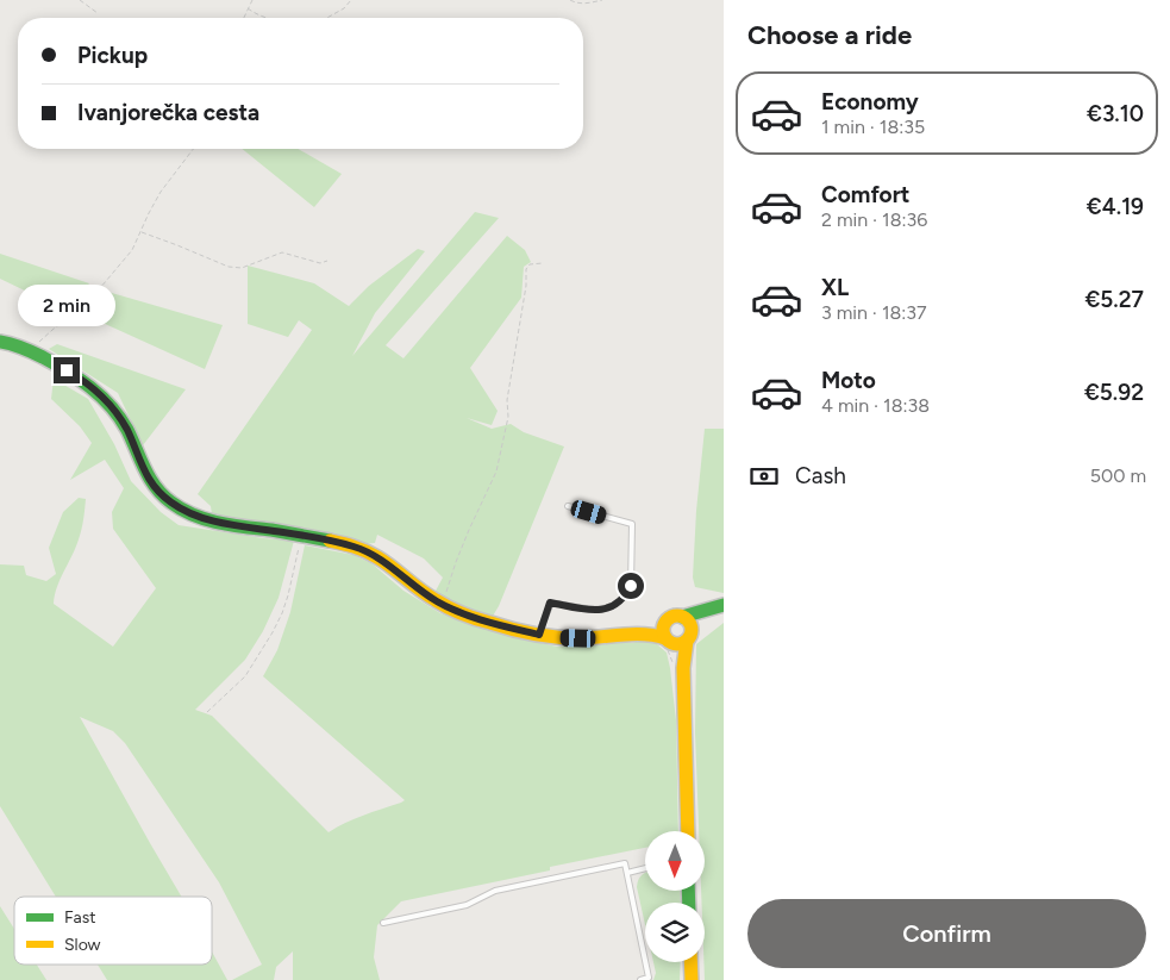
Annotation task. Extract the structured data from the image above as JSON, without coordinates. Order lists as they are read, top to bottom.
{
  "legend": ["Fast", "Slow"],
  "north": "bottom",
  "page": {
    "heading": "Choose a ride",
    "banner": ["Pickup", "Ivanjorečka cesta"],
    "list": [
      {
        "name": "Economy",
        "note": "1 min · 18:35",
        "value": "€3.10"
      },
      {
        "name": "Comfort",
        "note": "2 min · 18:36",
        "value": "€4.19"
      },
      {
        "name": "XL",
        "note": "3 min · 18:37",
        "value": "€5.27"
      },
      {
        "name": "Moto",
        "note": "4 min · 18:38",
        "value": "€5.92"
      }
    ],
    "bubble": "2 min",
    "pay": ["Cash", "500 m"],
    "buttons": "Confirm"
  }
}
